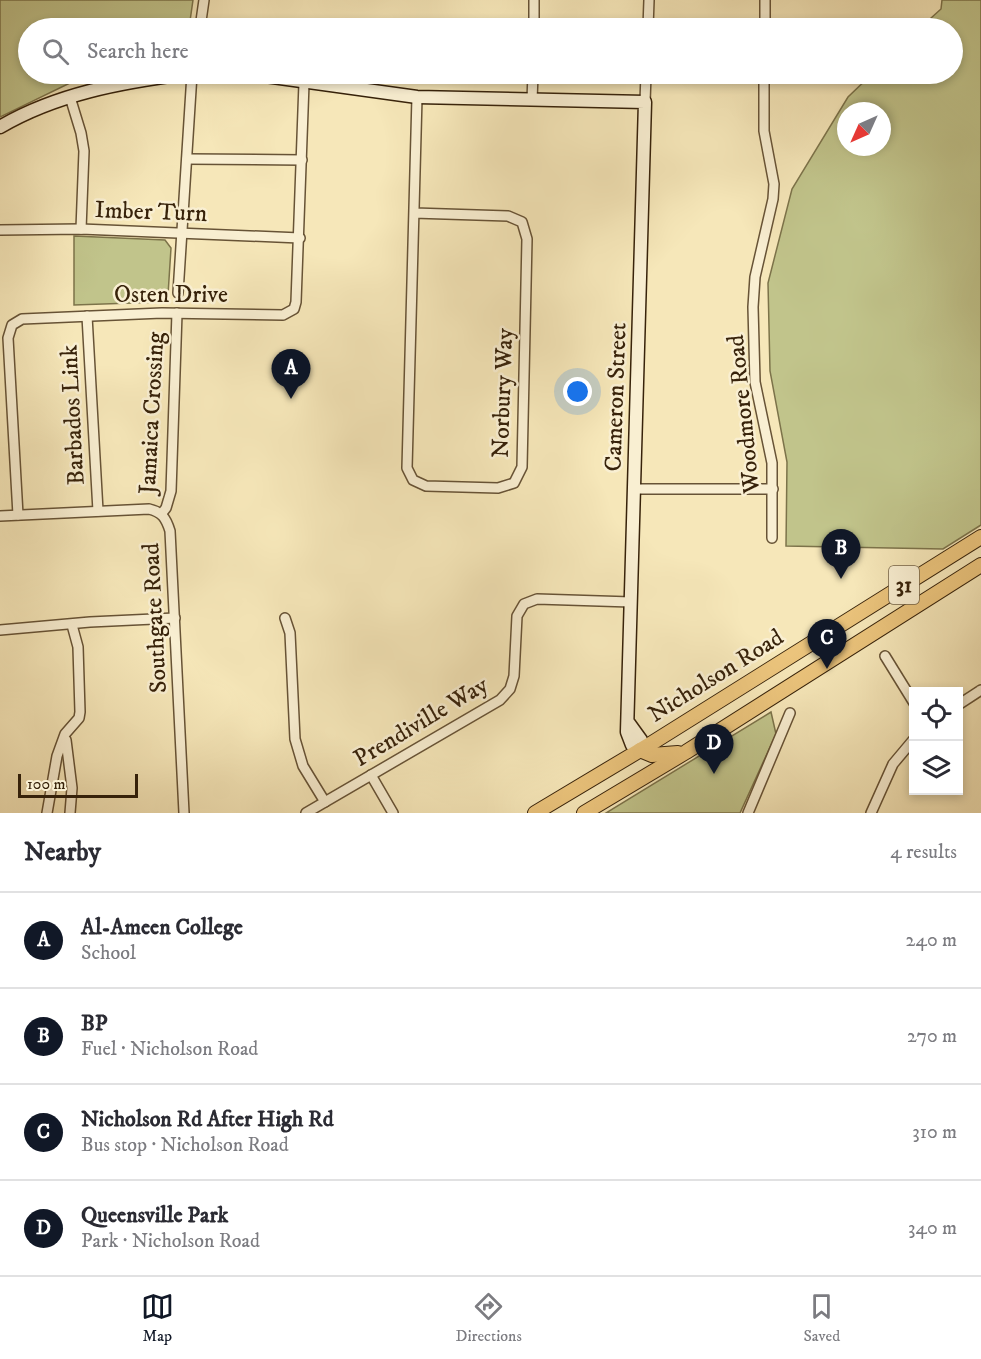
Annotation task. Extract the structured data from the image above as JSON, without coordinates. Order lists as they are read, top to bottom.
{
  "streets": {
    "main road": ["31", "Nicholson Road"],
    "street": [
      "Imber Turn",
      "Osten Drive",
      "Norbury Way",
      "Cameron Street",
      "Jamaica Crossing",
      "Woodmore Road",
      "Barbados Link",
      "Southgate Road",
      "Prendiville Way"
    ]
  },
  "crossings": [
    ["Imber Turn", "Osten Drive"],
    ["Osten Drive", "Jamaica Crossing"],
    ["Osten Drive", "Barbados Link"],
    ["Osten Drive", "Southgate Road"],
    ["Cameron Street", "Nicholson Road"],
    ["Cameron Street", "Prendiville Way"],
    ["Jamaica Crossing", "Southgate Road"],
    ["Barbados Link", "Southgate Road"]
  ],
  "scale_bar": "100 m",
  "north": "bottom left",
  "page": {
    "search": "Search here",
    "pins": [
      "A",
      "B",
      "C",
      "D"
    ],
    "scale": "100 m",
    "heading": ["Nearby", "4 results"],
    "list": [
      {
        "mark": "A",
        "name": "Al-Ameen College",
        "note": "School",
        "value": "240 m"
      },
      {
        "mark": "B",
        "name": "BP",
        "note": "Fuel · Nicholson Road",
        "value": "270 m"
      },
      {
        "mark": "C",
        "name": "Nicholson Rd After High Rd",
        "note": "Bus stop · Nicholson Road",
        "value": "310 m"
      },
      {
        "mark": "D",
        "name": "Queensville Park",
        "note": "Park · Nicholson Road",
        "value": "340 m"
      }
    ],
    "nav": ["Map", "Directions", "Saved"]
  }
}
